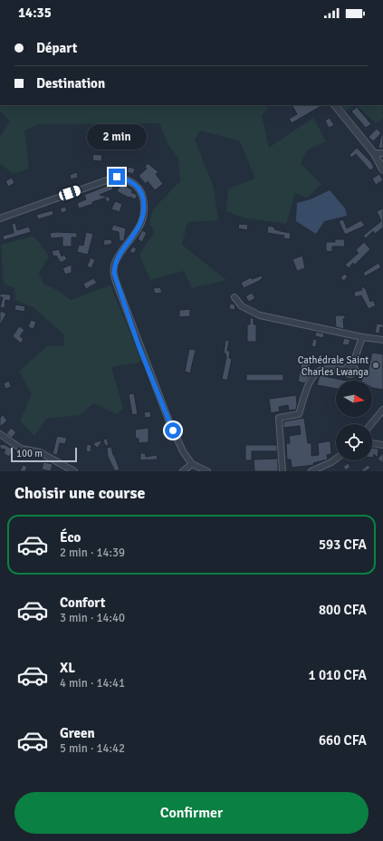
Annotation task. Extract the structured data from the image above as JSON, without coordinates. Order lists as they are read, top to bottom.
{
  "places": ["Cathédrale Saint Charles Lwanga"],
  "scale_bar": "100 m",
  "north": "right",
  "page": {
    "status": "14:35",
    "banner": ["Départ", "Destination"],
    "bubble": "2 min",
    "scale": "100 m",
    "heading": "Choisir une course",
    "list": [
      {
        "name": "Éco",
        "note": "2 min · 14:39",
        "value": "593 CFA"
      },
      {
        "name": "Confort",
        "note": "3 min · 14:40",
        "value": "800 CFA"
      },
      {
        "name": "XL",
        "note": "4 min · 14:41",
        "value": "1 010 CFA"
      },
      {
        "name": "Green",
        "note": "5 min · 14:42",
        "value": "660 CFA"
      }
    ],
    "buttons": "Confirmer"
  }
}
